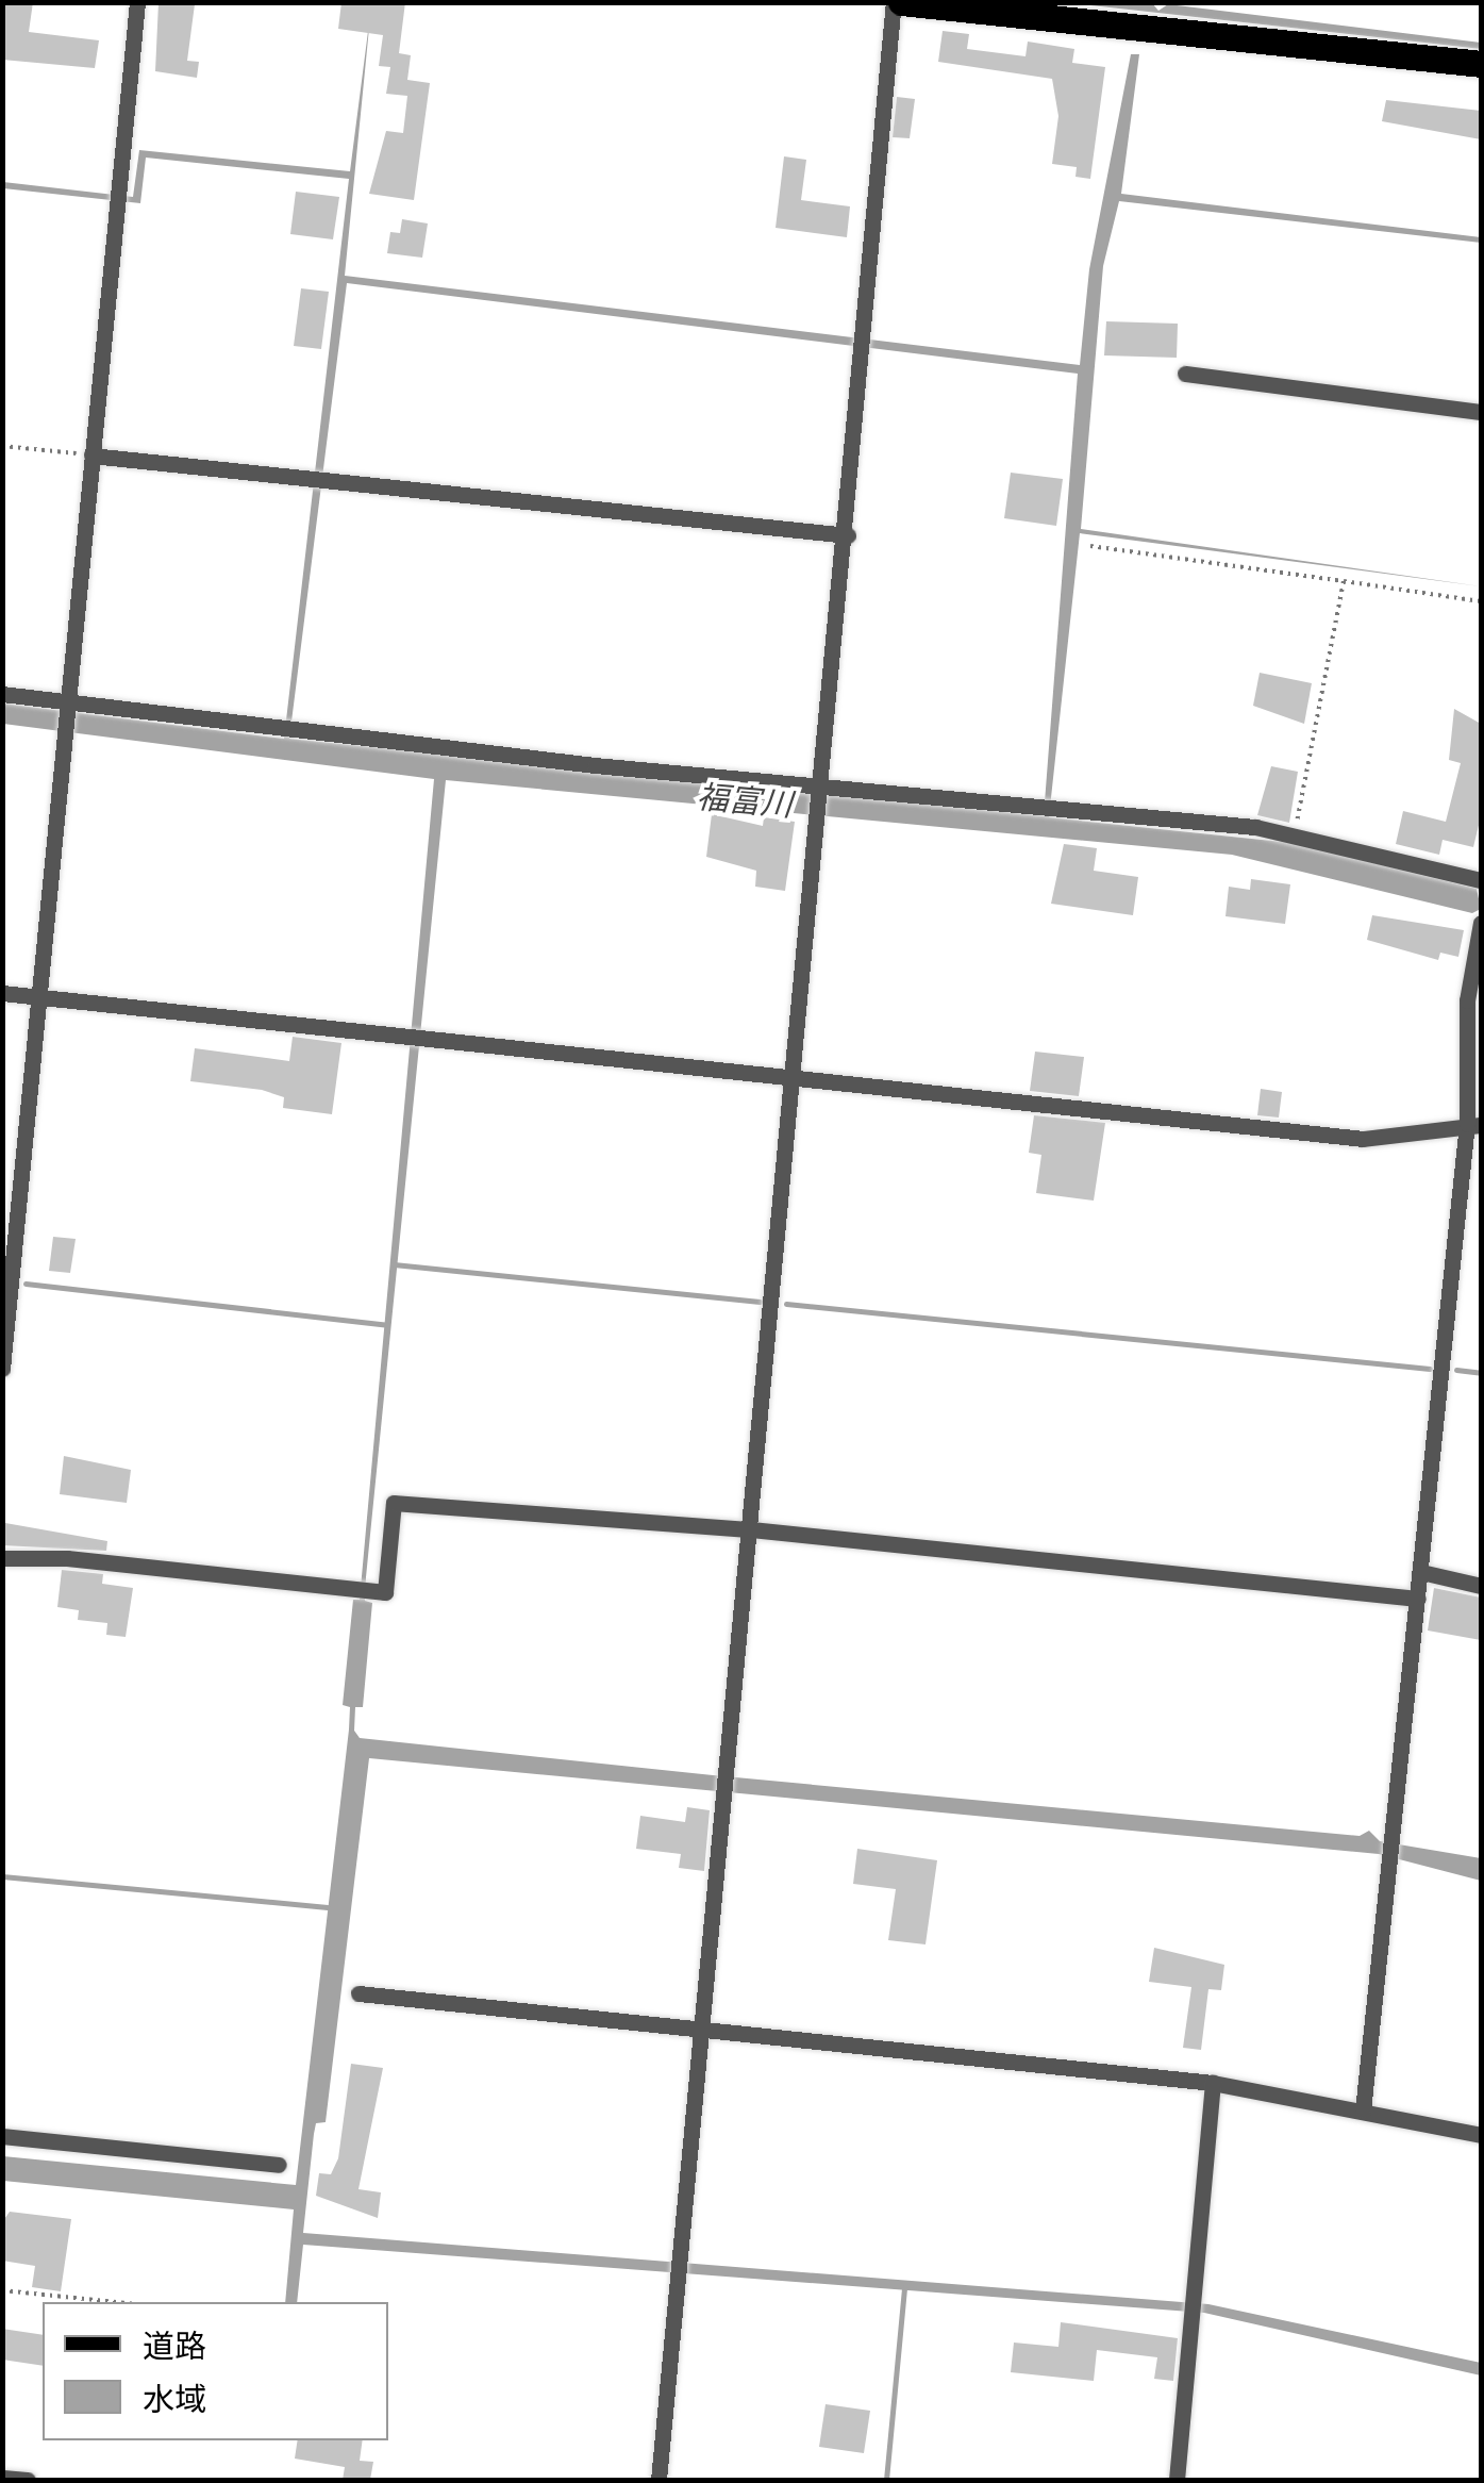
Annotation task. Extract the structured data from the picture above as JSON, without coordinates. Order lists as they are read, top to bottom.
{
  "water": ["福富川"],
  "legend": ["道路", "水域"]
}
